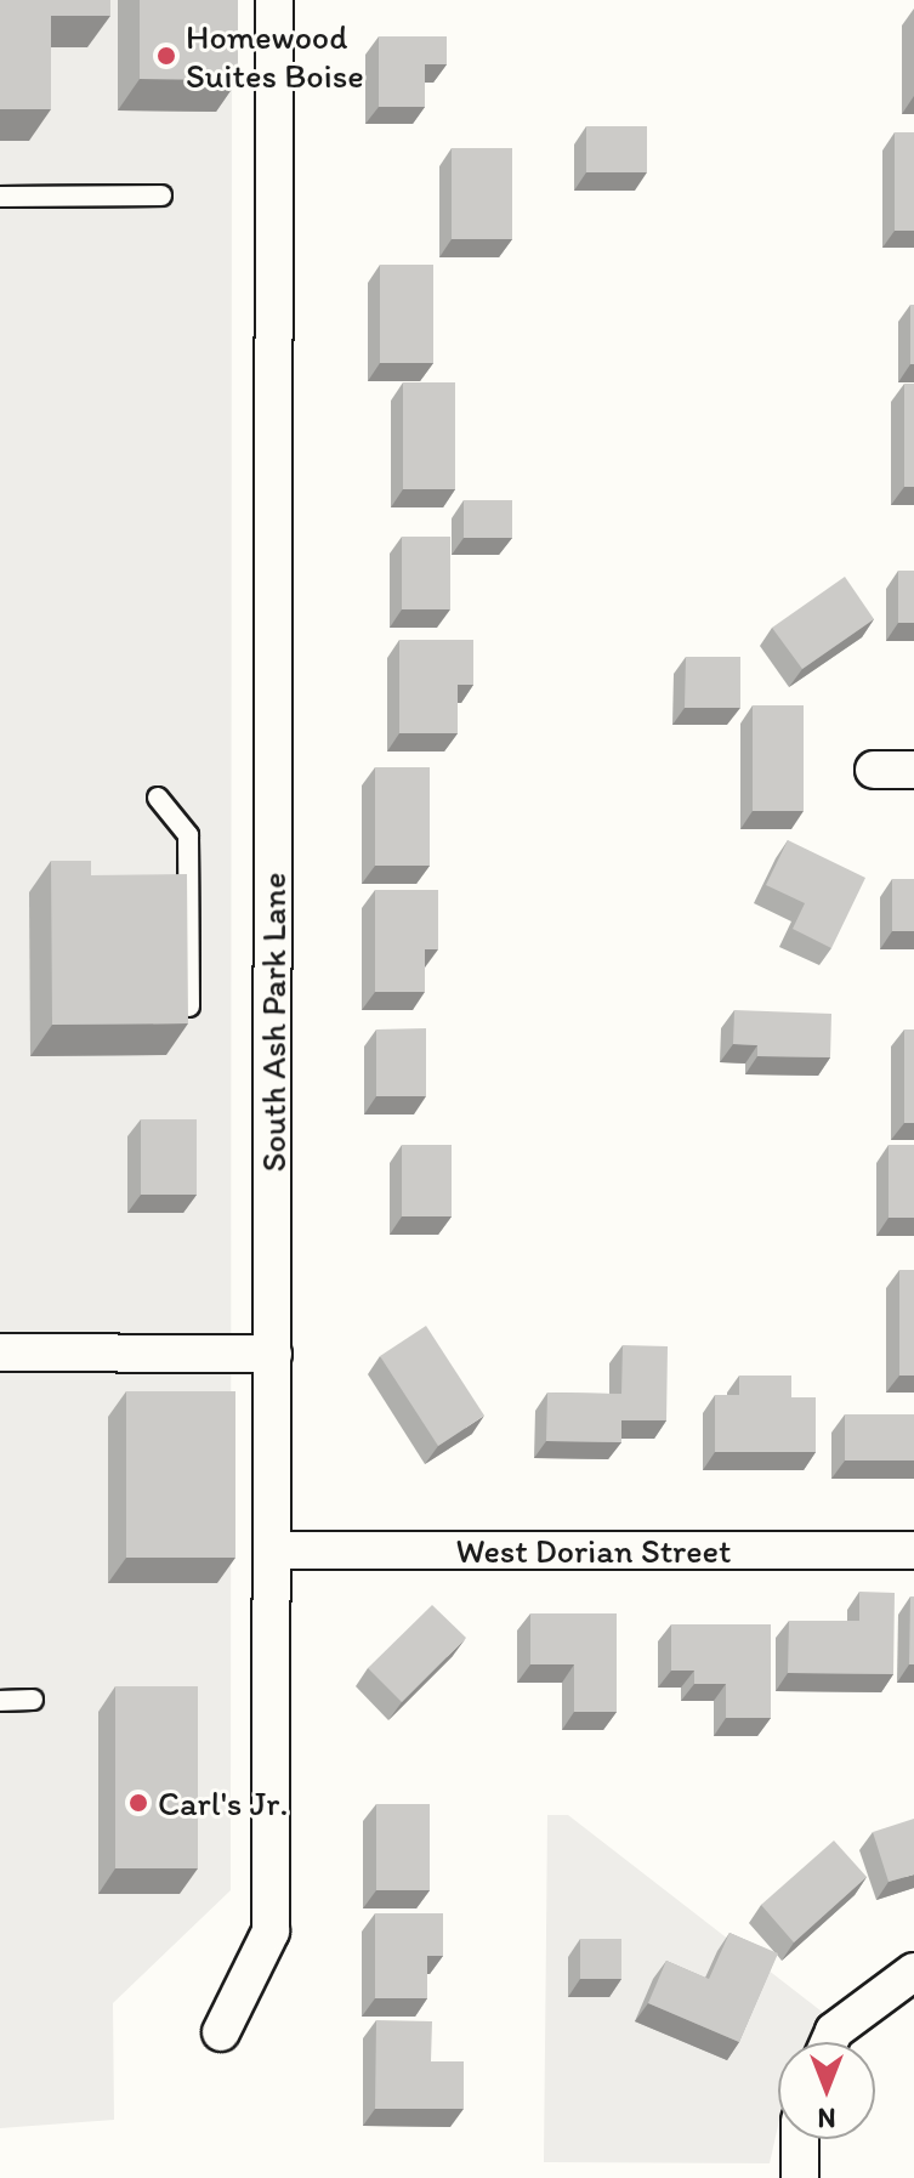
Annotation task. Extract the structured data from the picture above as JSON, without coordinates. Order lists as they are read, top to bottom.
{
  "streets": {
    "street": ["South Ash Park Lane", "West Dorian Street"]
  },
  "crossings": [
    ["South Ash Park Lane", "West Dorian Street"]
  ],
  "places": ["Homewood Suites Boise", "Carl's Jr."],
  "north": "bottom"
}
